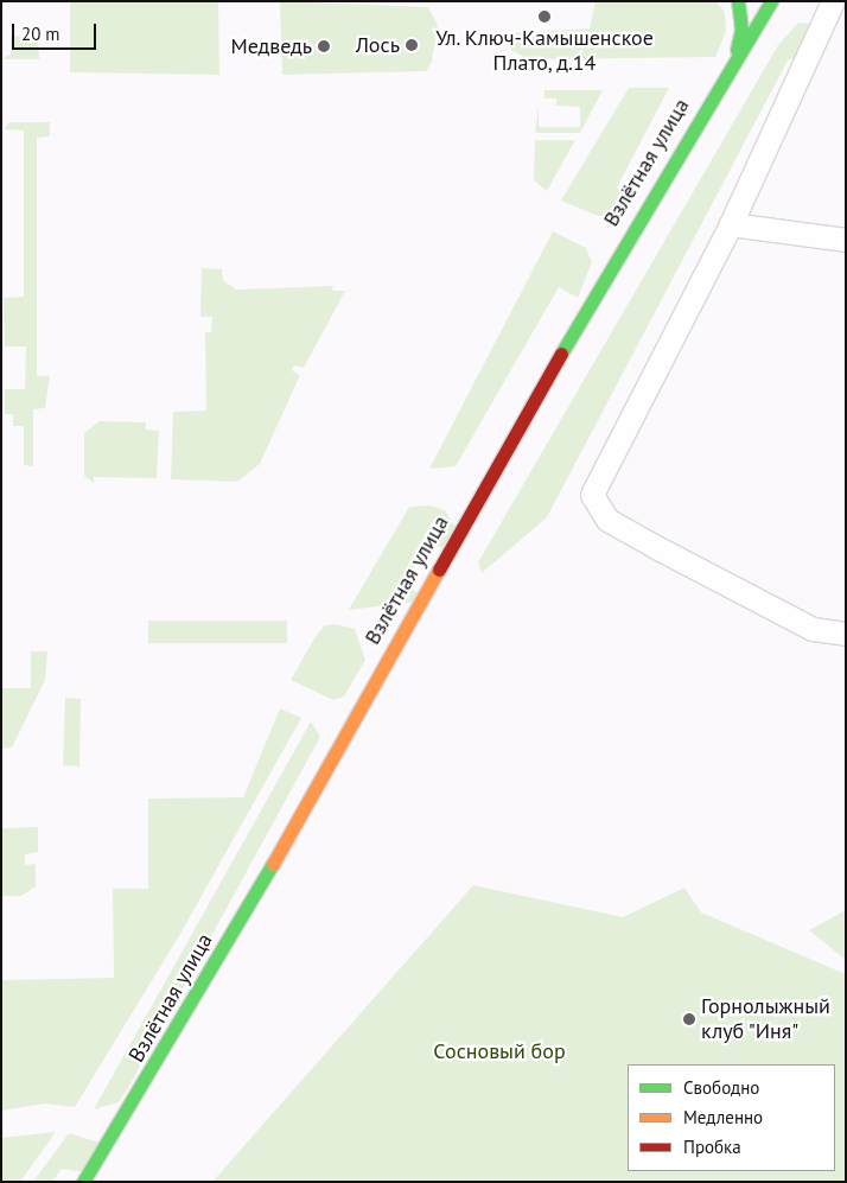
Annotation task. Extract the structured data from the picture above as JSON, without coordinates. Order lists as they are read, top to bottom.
{
  "streets": {
    "main road": ["Взлётная улица"]
  },
  "parks": ["Сосновый бор"],
  "places": [
    "Ул. Ключ-Камышенское Плато, д.14",
    "Лось",
    "Медведь",
    "Горнолыжный клуб \"Иня\""
  ],
  "legend": ["Свободно", "Медленно", "Пробка"],
  "scale_bar": "20 m"
}
